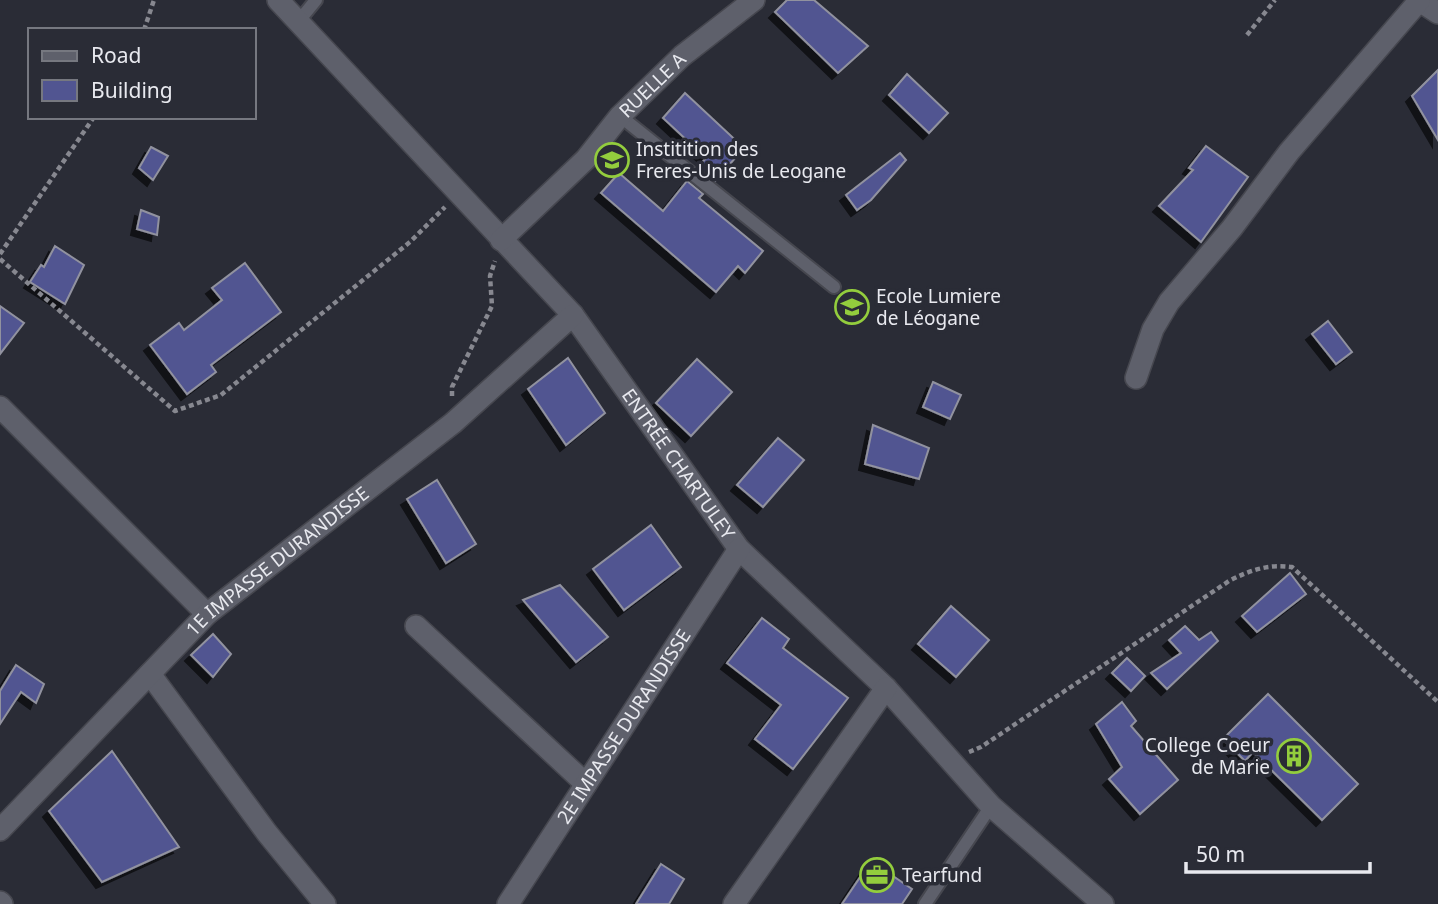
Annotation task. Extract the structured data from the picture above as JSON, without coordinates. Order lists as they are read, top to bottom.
{
  "streets": {
    "street": [
      "RUELLE A",
      "ENTRÉE CHARTULEY",
      "1E IMPASSE DURANDISSE",
      "2E IMPASSE DURANDISSE"
    ]
  },
  "crossings": [
    ["RUELLE A", "ENTRÉE CHARTULEY"],
    ["ENTRÉE CHARTULEY", "1E IMPASSE DURANDISSE"],
    ["ENTRÉE CHARTULEY", "2E IMPASSE DURANDISSE"]
  ],
  "places": {
    "school or university": ["Institition des Freres-Unis de Leogane", "Ecole Lumiere de Léogane"],
    "building": ["College Coeur de Marie"],
    "office": ["Tearfund"]
  },
  "legend": ["Road", "Building"],
  "scale_bar": "50 m"
}
